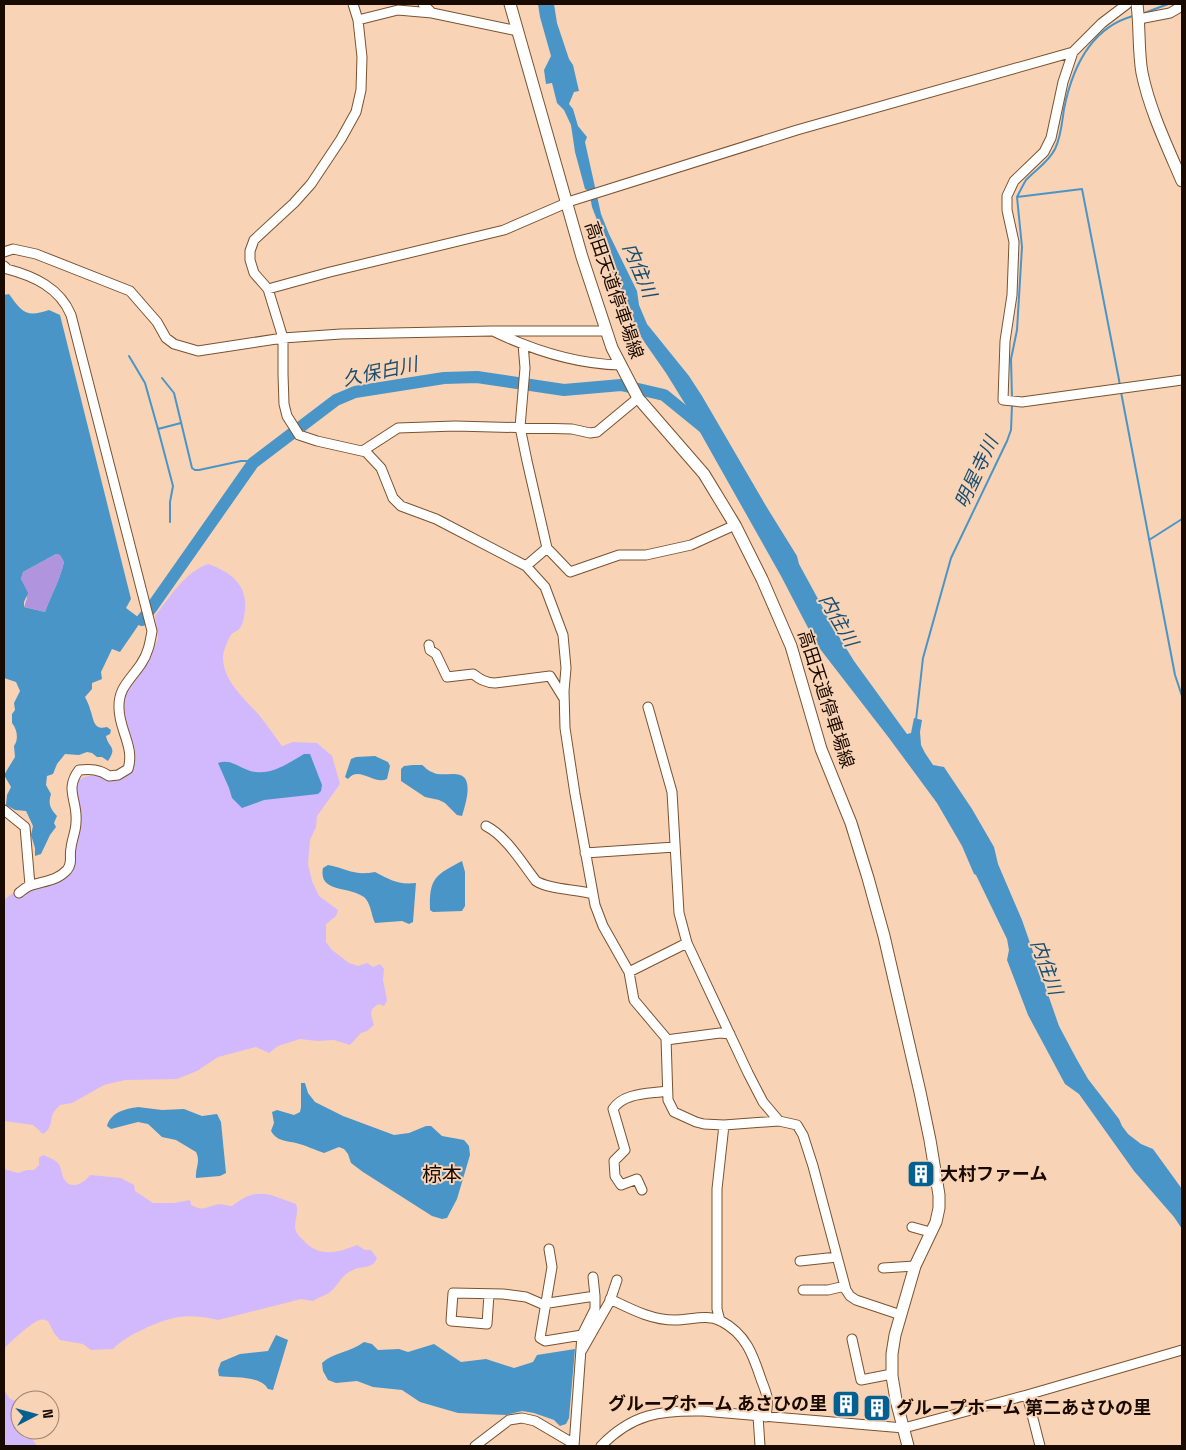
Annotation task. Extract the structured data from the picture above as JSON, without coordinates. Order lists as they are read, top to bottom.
{
  "streets": {
    "main road": ["高田天道停車場線"]
  },
  "districts": ["椋本"],
  "water": ["内住川", "久保白川", "明星寺川"],
  "places": {
    "building": ["大村ファーム", "グループホーム あさひの里", "グループホーム 第二あさひの里"]
  },
  "north": "right"
}
